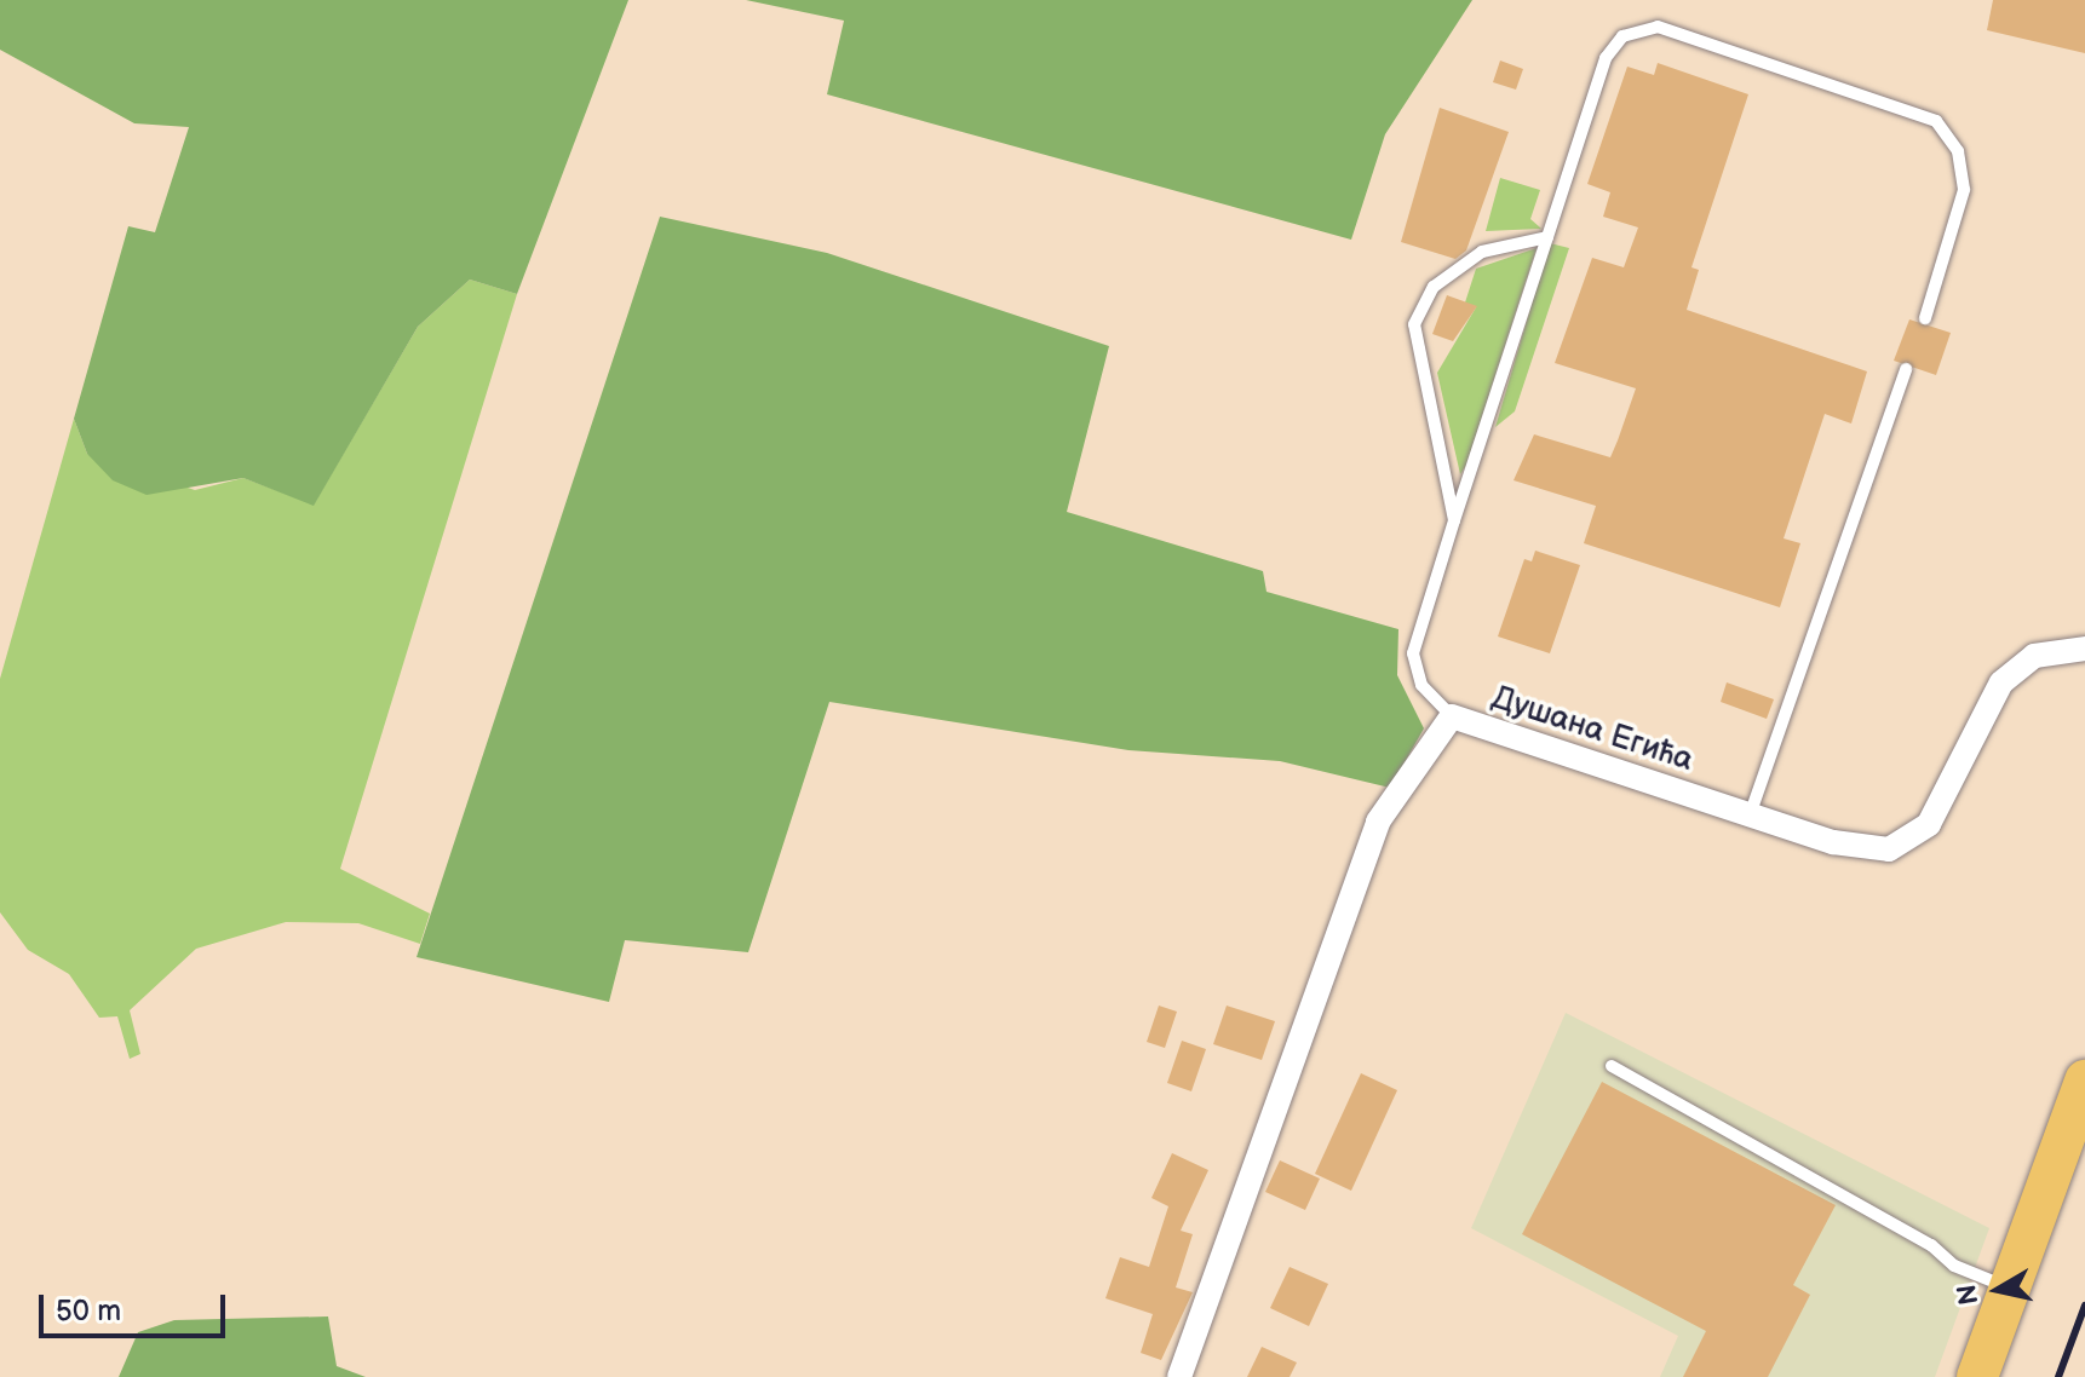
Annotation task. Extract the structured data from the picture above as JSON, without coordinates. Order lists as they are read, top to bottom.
{
  "streets": {
    "street": ["Душана Егића"]
  },
  "scale_bar": "50 m",
  "north": "left"
}
